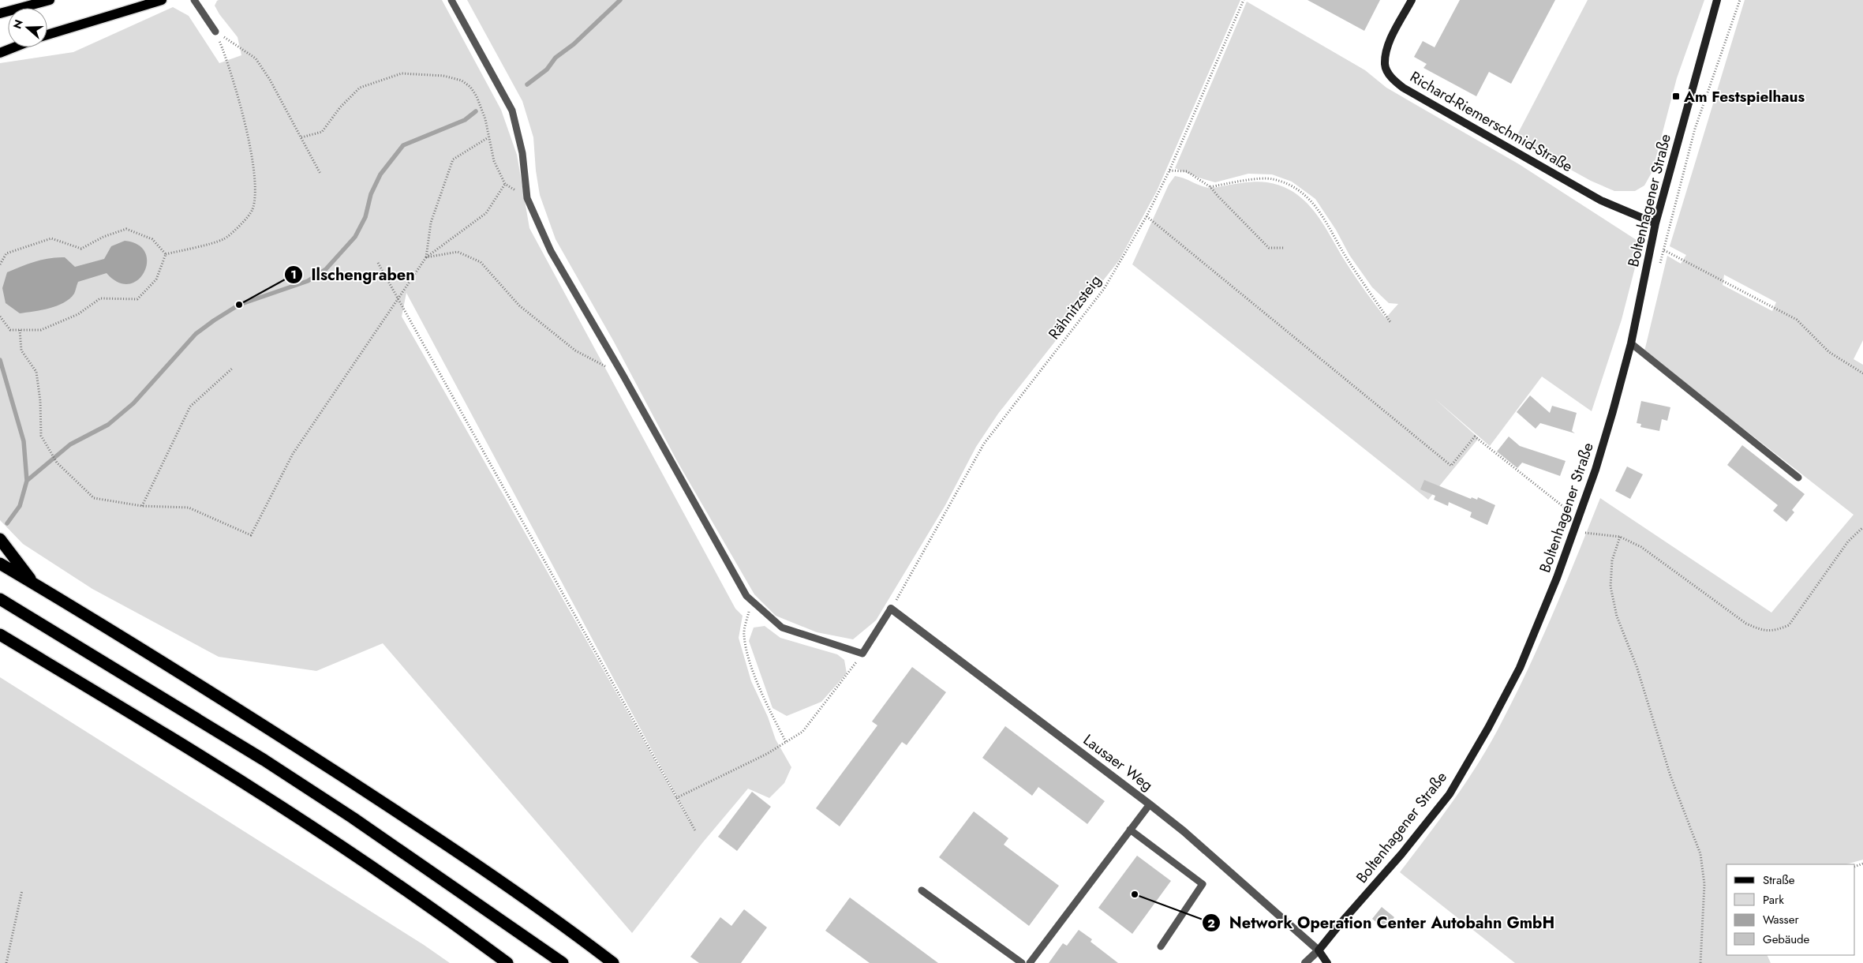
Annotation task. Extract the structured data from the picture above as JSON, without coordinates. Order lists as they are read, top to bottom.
{
  "streets": {
    "street": ["Richard-Riemerschmid-Straße", "Boltenhagener Straße", "Lausaer Weg"],
    "path": ["Rähnitzsteig"]
  },
  "crossings": [
    ["Richard-Riemerschmid-Straße", "Boltenhagener Straße"],
    ["Boltenhagener Straße", "Lausaer Weg"],
    ["Rähnitzsteig", "Lausaer Weg"]
  ],
  "places": {
    "transit": ["Am Festspielhaus"],
    "other": ["Ilschengraben", "Network Operation Center Autobahn GmbH"]
  },
  "legend": [
    "Straße",
    "Park",
    "Wasser",
    "Gebäude"
  ],
  "north": "left"
}
